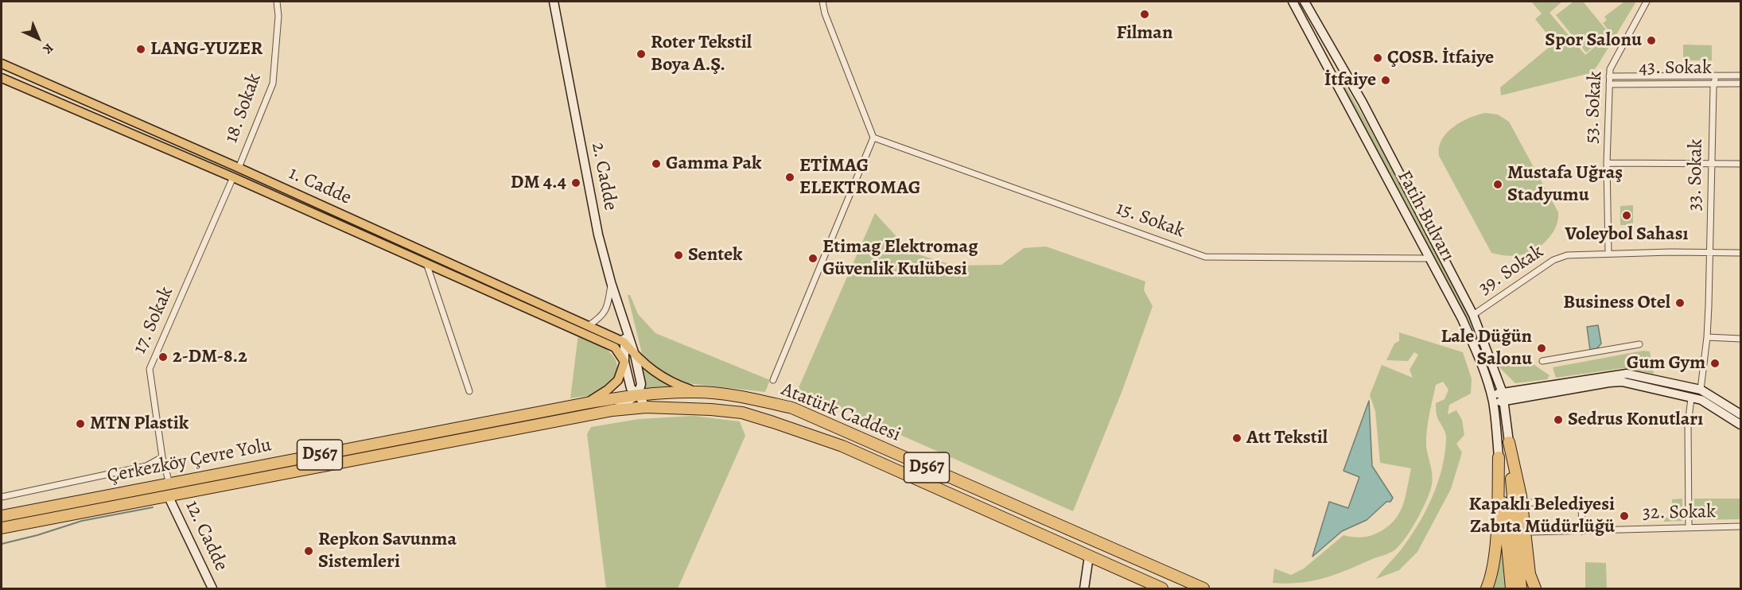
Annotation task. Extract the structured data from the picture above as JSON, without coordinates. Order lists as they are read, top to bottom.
{
  "streets": {
    "highway": ["Atatürk Caddesi", "D567", "Çerkezköy Çevre Yolu"],
    "main road": ["1. Cadde"],
    "street": [
      "43. Sokak",
      "53. Sokak",
      "18. Sokak",
      "33. Sokak",
      "2. Cadde",
      "Fatih Bulvarı",
      "15. Sokak",
      "39. Sokak",
      "17. Sokak",
      "32. Sokak",
      "12. Cadde"
    ]
  },
  "crossings": [
    ["43. Sokak", "53. Sokak"],
    ["43. Sokak", "33. Sokak"],
    ["53. Sokak", "39. Sokak"],
    ["18. Sokak", "1. Cadde"],
    ["33. Sokak", "39. Sokak"],
    ["2. Cadde", "Atatürk Caddesi"],
    ["2. Cadde", "Çerkezköy Çevre Yolu"],
    ["1. Cadde", "17. Sokak"],
    ["Fatih Bulvarı", "15. Sokak"],
    ["Fatih Bulvarı", "39. Sokak"],
    ["17. Sokak", "Çerkezköy Çevre Yolu"],
    ["Atatürk Caddesi", "Çerkezköy Çevre Yolu"],
    ["D567", "12. Cadde"]
  ],
  "places": [
    "Filman",
    "Spor Salonu",
    "LANG-YUZER",
    "Roter Tekstil Boya A.Ş.",
    "ÇOSB. İtfaiye",
    "İtfaiye",
    "Gamma Pak",
    "ETİMAG ELEKTROMAG",
    "DM 4.4",
    "Mustafa Uğraş Stadyumu",
    "Voleybol Sahası",
    "Sentek",
    "Etimag Elektromag Güvenlik Kulübesi",
    "Business Otel",
    "Lale Düğün Salonu",
    "2-DM-8.2",
    "Gum Gym",
    "Sedrus Konutları",
    "MTN Plastik",
    "Att Tekstil",
    "Kapaklı Belediyesi Zabıta Müdürlüğü",
    "Repkon Savunma Sistemleri"
  ],
  "north": "bottom right"
}
